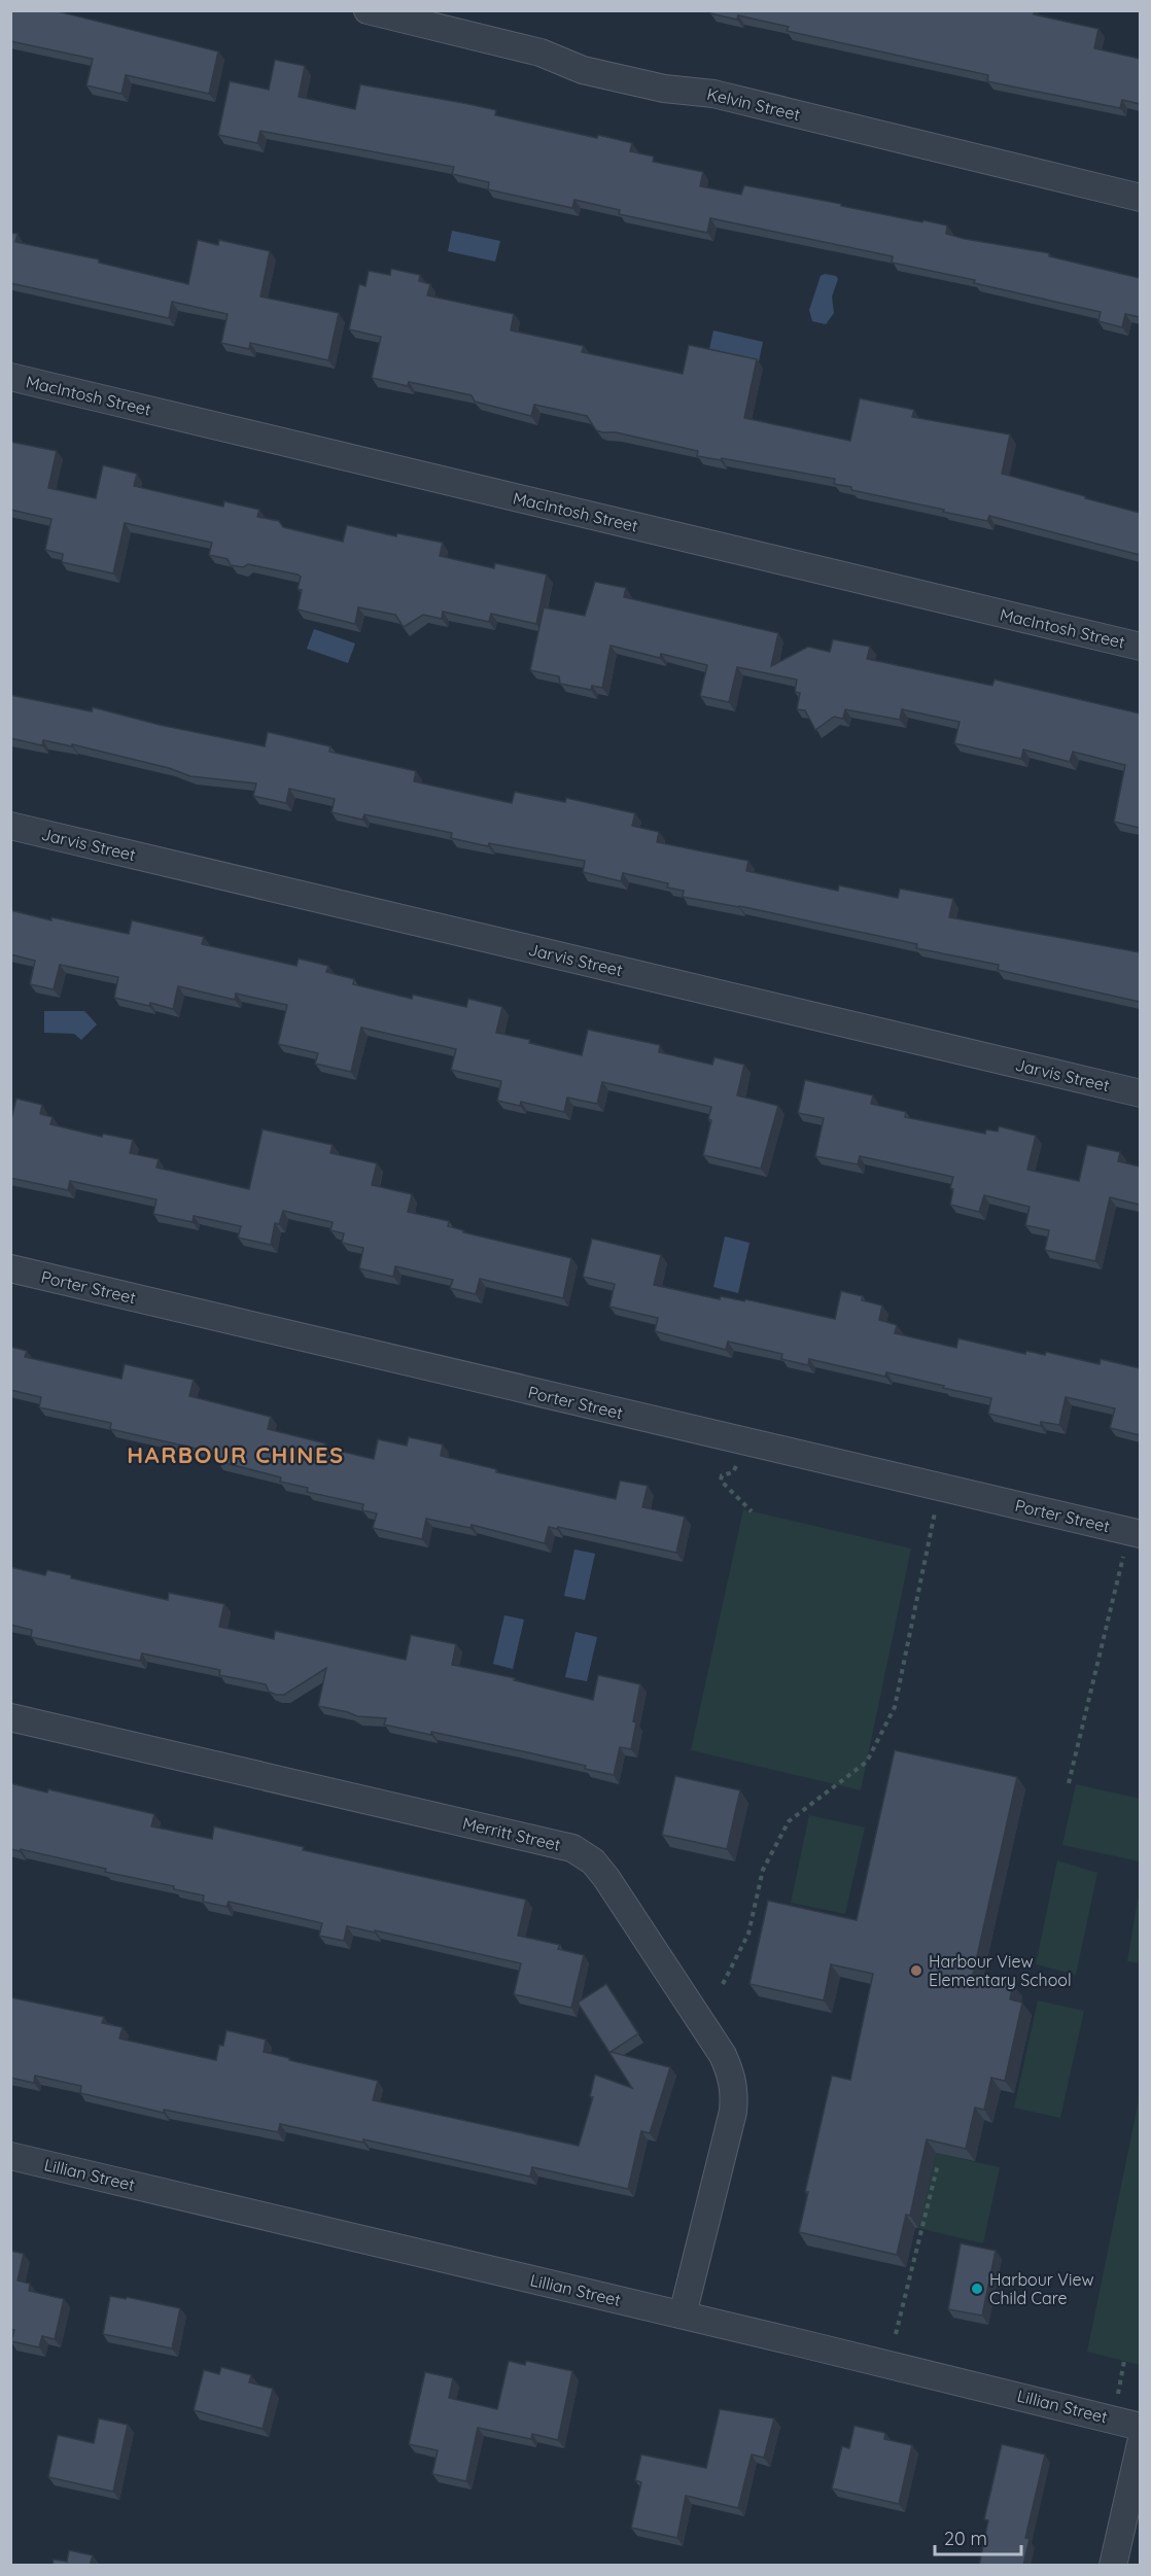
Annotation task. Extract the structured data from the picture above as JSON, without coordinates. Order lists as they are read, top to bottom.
{
  "streets": {
    "street": [
      "Kelvin Street",
      "MacIntosh Street",
      "Jarvis Street",
      "Porter Street",
      "Merritt Street",
      "Lillian Street"
    ]
  },
  "crossings": [
    ["Merritt Street", "Lillian Street"]
  ],
  "districts": ["HARBOUR CHINES"],
  "places": ["Harbour View Elementary School", "Harbour View Child Care"],
  "scale_bar": "20 m"
}
